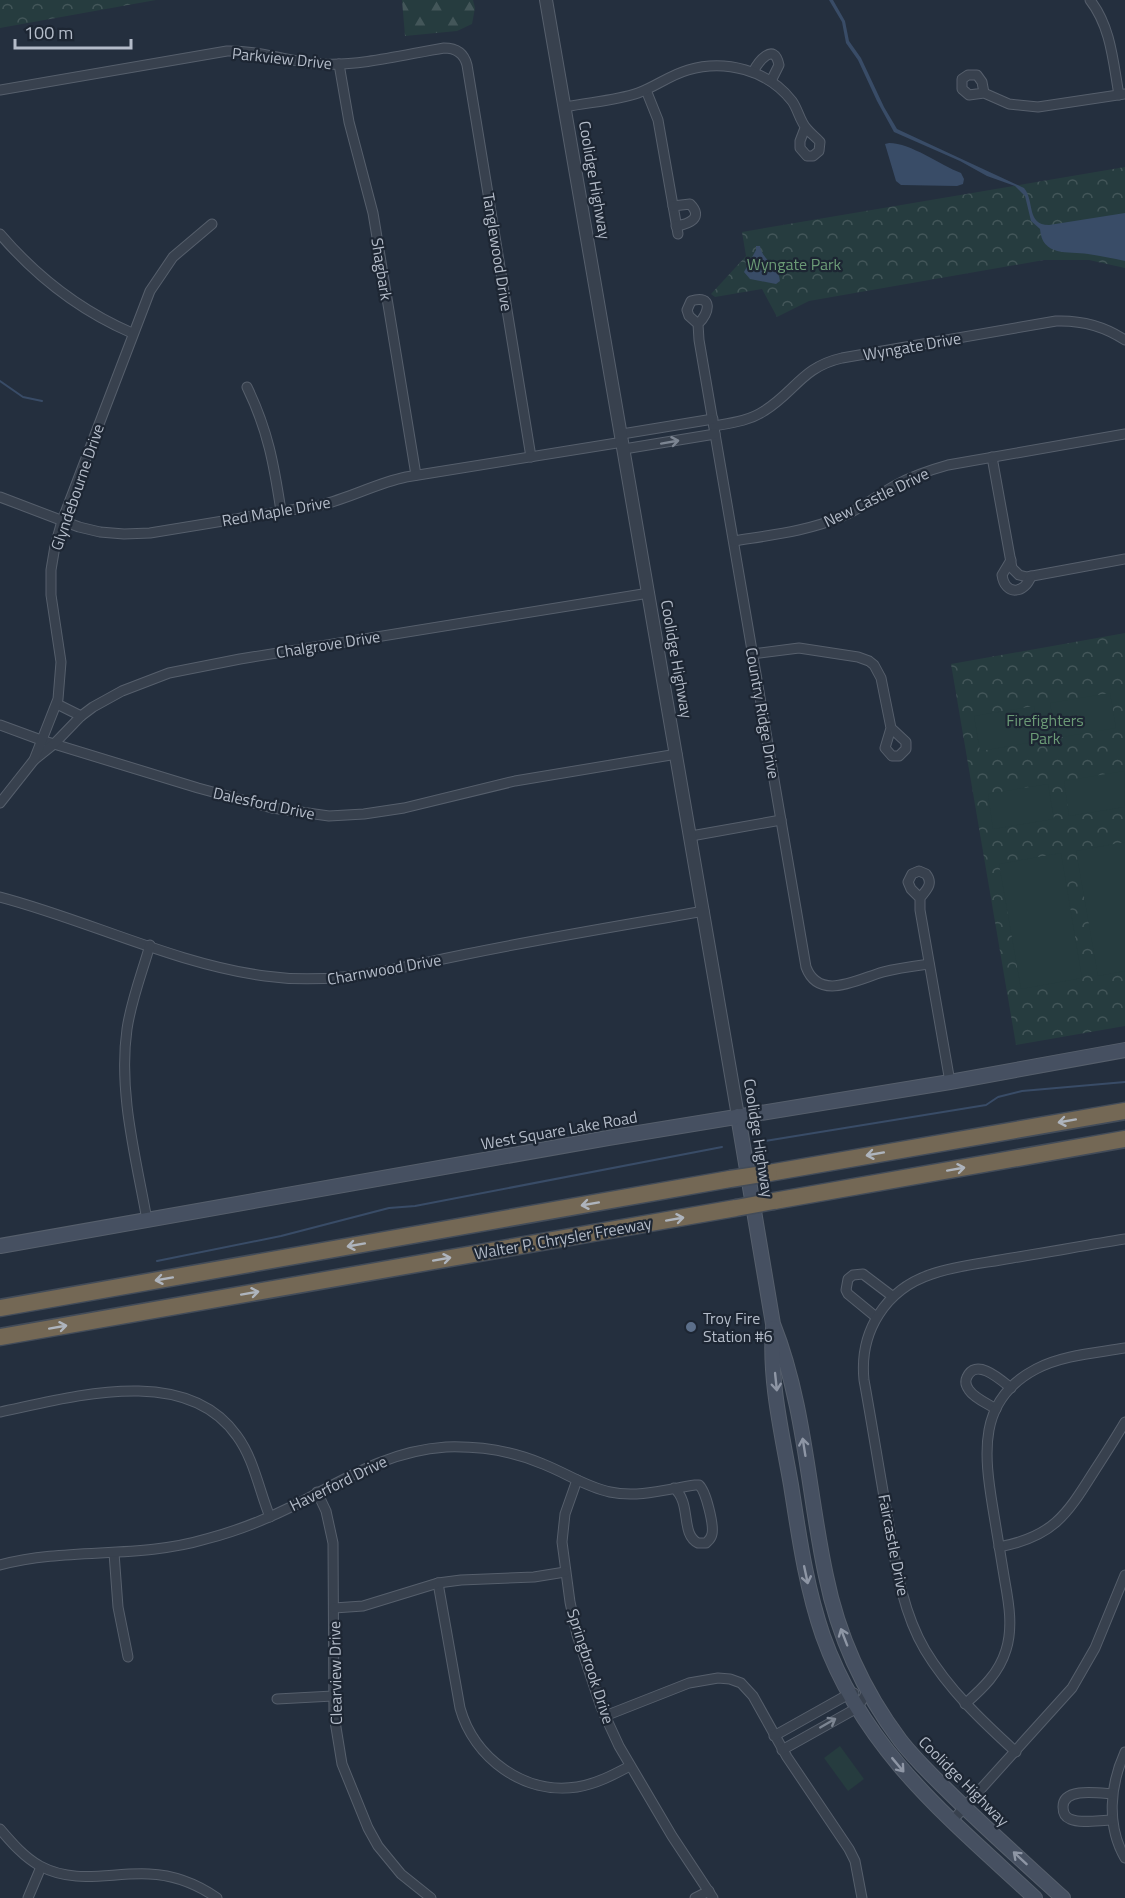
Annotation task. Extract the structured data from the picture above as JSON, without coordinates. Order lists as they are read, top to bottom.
{
  "streets": {
    "highway": ["Walter P. Chrysler Freeway"],
    "main road": ["Coolidge Highway", "West Square Lake Road"],
    "street": [
      "Parkview Drive",
      "Tanglewood Drive",
      "Shagbark",
      "Wyngate Drive",
      "Glyndebourne Drive",
      "New Castle Drive",
      "Red Maple Drive",
      "Chalgrove Drive",
      "Country Ridge Drive",
      "Dalesford Drive",
      "Charnwood Drive",
      "Haverford Drive",
      "Faircastle Drive",
      "Springbrook Drive",
      "Clearview Drive"
    ]
  },
  "crossings": [
    ["Parkview Drive", "Tanglewood Drive"],
    ["Parkview Drive", "Shagbark"],
    ["Coolidge Highway", "Wyngate Drive"],
    ["Coolidge Highway", "Red Maple Drive"],
    ["Coolidge Highway", "Chalgrove Drive"],
    ["Coolidge Highway", "Dalesford Drive"],
    ["Coolidge Highway", "Charnwood Drive"],
    ["Coolidge Highway", "West Square Lake Road"],
    ["Tanglewood Drive", "Red Maple Drive"],
    ["Shagbark", "Red Maple Drive"],
    ["Wyngate Drive", "Red Maple Drive"],
    ["Wyngate Drive", "Country Ridge Drive"],
    ["Glyndebourne Drive", "Red Maple Drive"],
    ["Glyndebourne Drive", "Chalgrove Drive"],
    ["Glyndebourne Drive", "Dalesford Drive"],
    ["New Castle Drive", "Country Ridge Drive"],
    ["Chalgrove Drive", "Dalesford Drive"],
    ["Haverford Drive", "Springbrook Drive"],
    ["Haverford Drive", "Clearview Drive"]
  ],
  "parks": ["Wyngate Park", "Firefighters Park"],
  "places": ["Troy Fire Station #6"],
  "scale_bar": "100 m"
}
